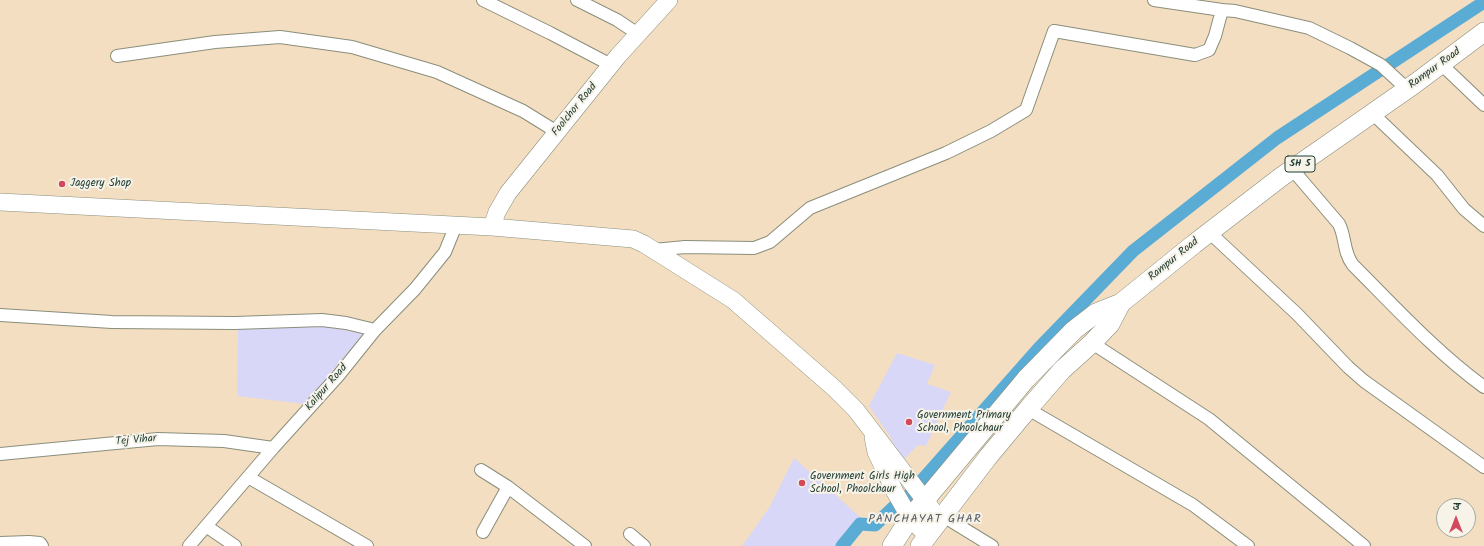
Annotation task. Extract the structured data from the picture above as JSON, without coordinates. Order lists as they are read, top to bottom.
{
  "streets": {
    "main road": ["Rampur Road", "Foolchor Road", "SH 5"],
    "street": ["Kalipur Road", "Tej Vihar"]
  },
  "crossings": [
    ["Kalipur Road", "Tej Vihar"]
  ],
  "districts": ["PANCHAYAT GHAR"],
  "places": ["Jaggery Shop", "Government Primary School, Phoolchaur", "Government Girls High School, Phoolchaur"],
  "north": "top"
}
